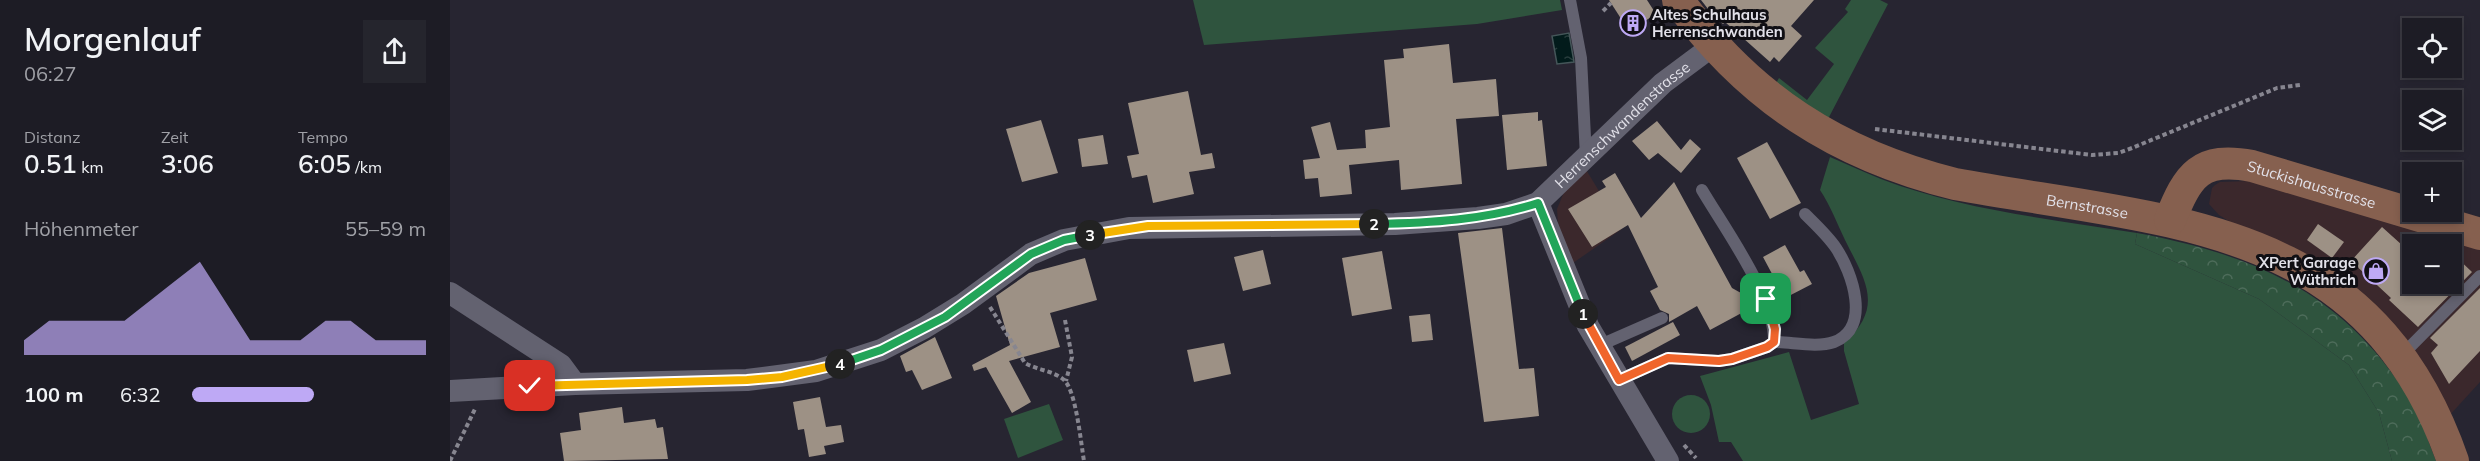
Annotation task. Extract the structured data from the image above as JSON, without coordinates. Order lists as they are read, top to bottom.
{
  "streets": {
    "main road": ["Stuckishausstrasse", "Bernstrasse"],
    "street": ["Herrenschwandenstrasse"]
  },
  "crossings": [
    ["Herrenschwandenstrasse", "Bernstrasse"],
    ["Stuckishausstrasse", "Bernstrasse"]
  ],
  "places": {
    "building": ["Altes Schulhaus Herrenschwanden"],
    "shop": ["XPert Garage Wüthrich"]
  },
  "page": {
    "heading": ["Morgenlauf", "06:27"],
    "map_buttons": ["+", "−"],
    "stats": [
      ["Distanz", "0.51 km"],
      ["Zeit", "3:06"],
      ["Tempo", "6:05 /km"]
    ],
    "chart": ["Höhenmeter", "55–59 m"],
    "pins": [
      "2",
      "3",
      "1",
      "4"
    ],
    "list": [
      {
        "name": "100 m",
        "note": "6:32"
      }
    ]
  }
}
